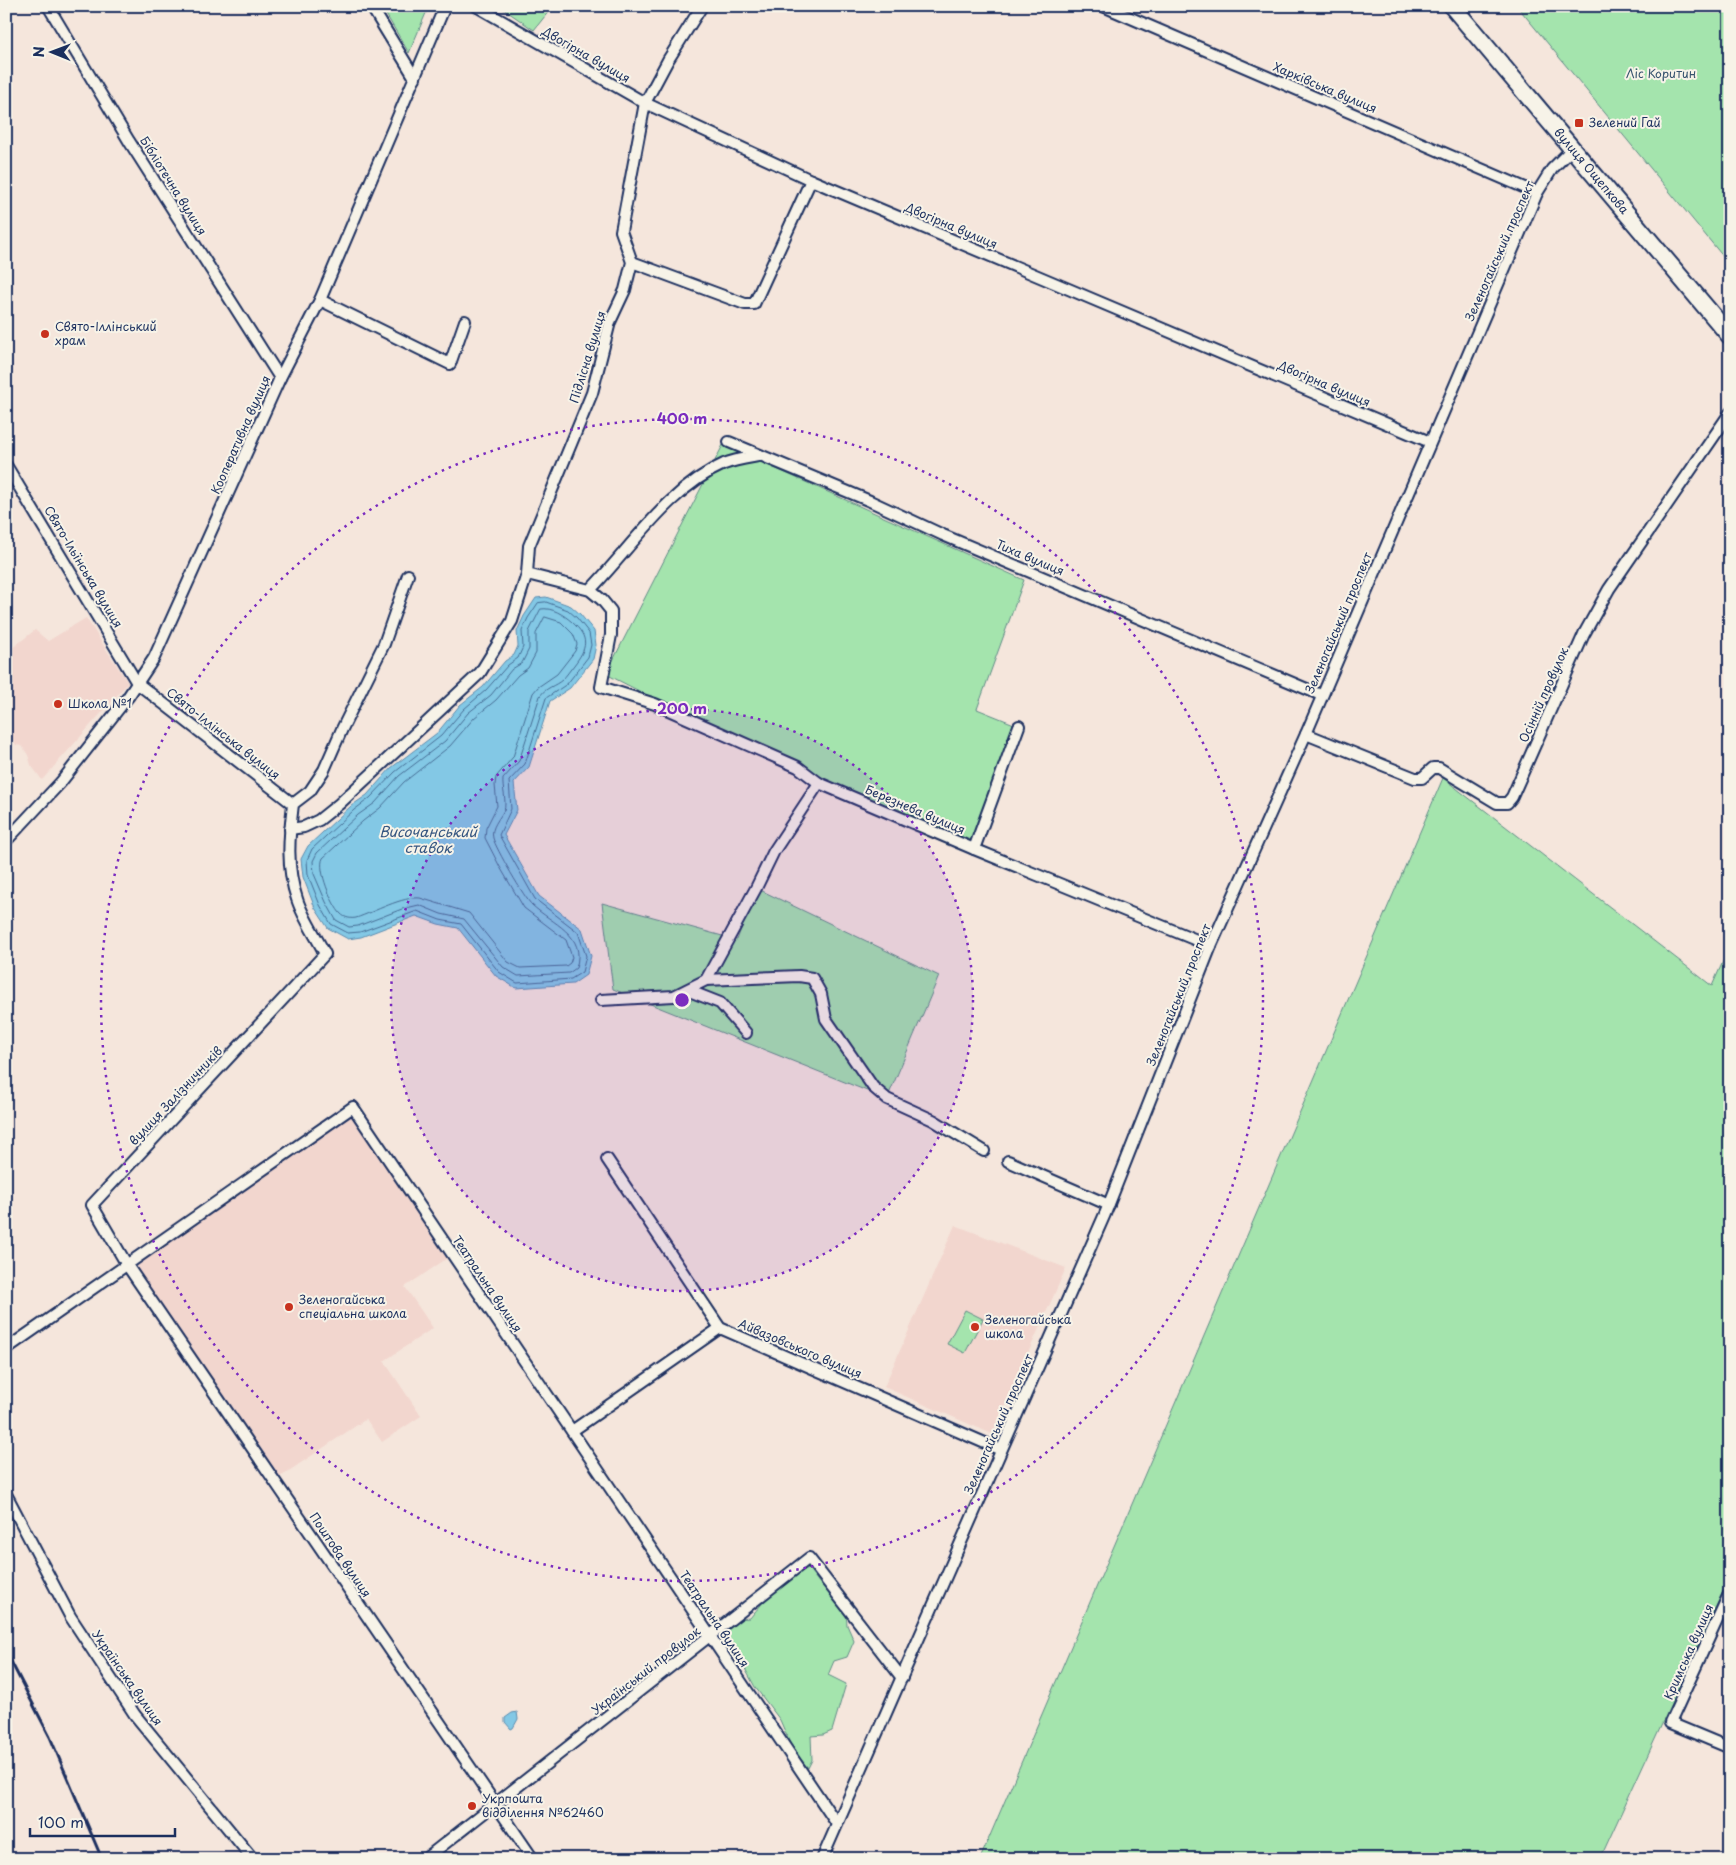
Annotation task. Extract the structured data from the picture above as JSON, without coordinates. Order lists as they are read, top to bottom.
{
  "streets": {
    "highway": ["вулиця Ощепкова"],
    "street": [
      "Двогірна вулиця",
      "Харківська вулиця",
      "Бібліотечна вулиця",
      "Зеленогайський проспект",
      "Підлісна вулиця",
      "Кооперативна вулиця",
      "Тиха вулиця",
      "Свято-Ільїнська вулиця",
      "Осінній провулок",
      "Свято-Іллінська вулиця",
      "Березнева вулиця",
      "вулиця Залізничників",
      "Театральна вулиця",
      "Айвазовського вулиця",
      "Поштова вулиця",
      "Кримська вулиця",
      "Український провулок",
      "Українська вулиця"
    ]
  },
  "crossings": [
    ["Двогірна вулиця", "Зеленогайський проспект"],
    ["Харківська вулиця", "Зеленогайський проспект"],
    ["вулиця Ощепкова", "Зеленогайський проспект"],
    ["Бібліотечна вулиця", "Кооперативна вулиця"],
    ["Зеленогайський проспект", "Тиха вулиця"],
    ["Зеленогайський проспект", "Осінній провулок"],
    ["Зеленогайський проспект", "Березнева вулиця"],
    ["Зеленогайський проспект", "Театральна вулиця"],
    ["Зеленогайський проспект", "Айвазовського вулиця"],
    ["Зеленогайський проспект", "Український провулок"],
    ["Підлісна вулиця", "вулиця Залізничників"],
    ["Кооперативна вулиця", "Свято-Ільїнська вулиця"],
    ["Кооперативна вулиця", "Свято-Іллінська вулиця"],
    ["Свято-Ільїнська вулиця", "Свято-Іллінська вулиця"],
    ["вулиця Залізничників", "Театральна вулиця"],
    ["вулиця Залізничників", "Поштова вулиця"],
    ["Театральна вулиця", "Поштова вулиця"],
    ["Театральна вулиця", "Український провулок"],
    ["Поштова вулиця", "Український провулок"]
  ],
  "water": ["Височанський ставок"],
  "parks": ["Ліс Коритин"],
  "places": {
    "transit": ["Зелений Гай"],
    "other": [
      "Свято-Іллінський храм",
      "Школа №1",
      "Зеленогайська спеціальна школа",
      "Зеленогайська школа",
      "Укрпошта відділення №62460"
    ]
  },
  "scale_bar": "100 m",
  "north": "left",
  "rings": ["400 m", "200 m"]
}
